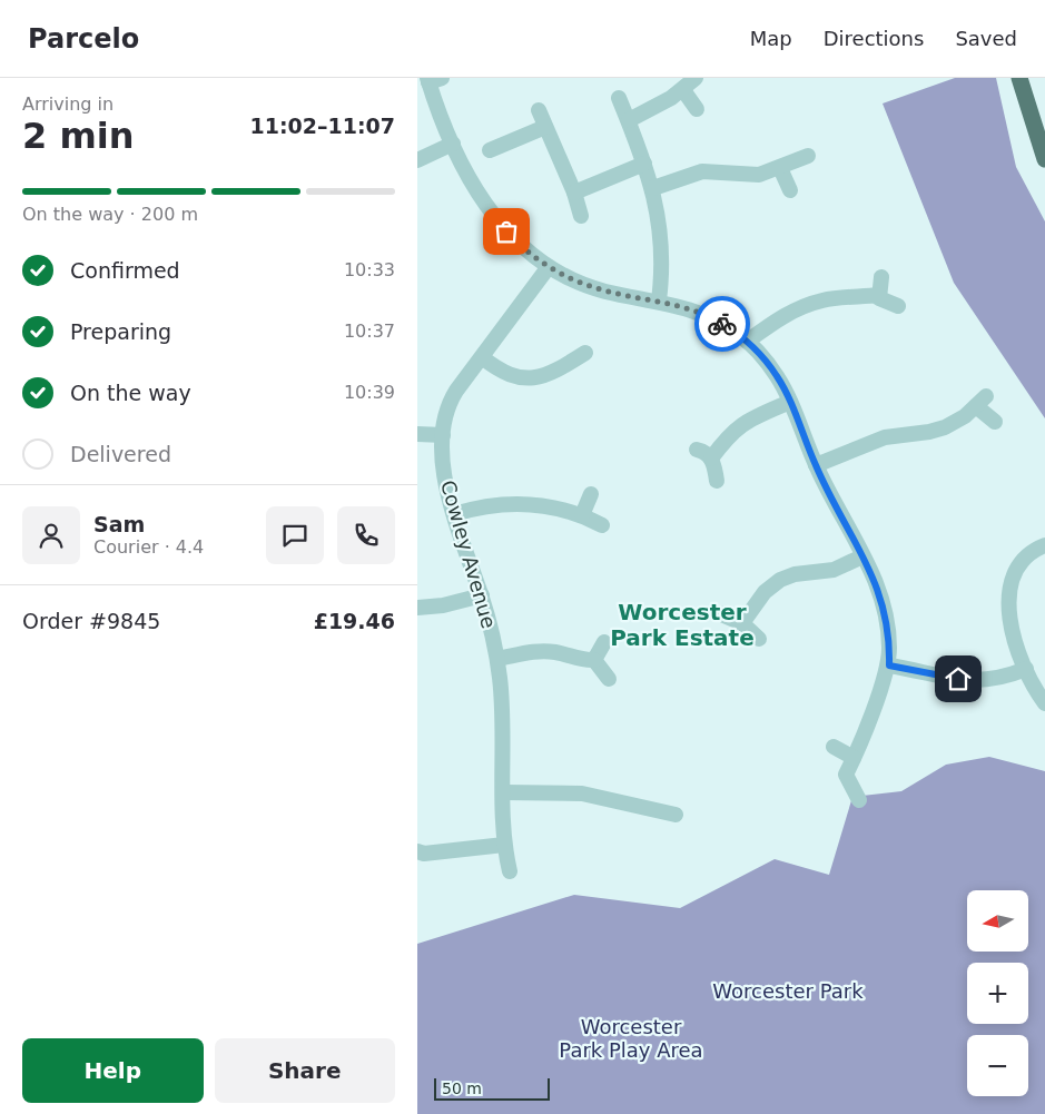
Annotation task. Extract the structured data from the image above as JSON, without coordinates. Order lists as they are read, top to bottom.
{
  "streets": {
    "street": ["Cowley Avenue"]
  },
  "districts": ["Worcester Park Estate"],
  "parks": ["Worcester Park", "Worcester Park Play Area"],
  "scale_bar": "50 m",
  "north": "left",
  "page": {
    "header": "Parcelo",
    "nav": ["Map", "Directions", "Saved"],
    "heading": ["2 min", "Arriving in", "11:02–11:07"],
    "panel": [
      "Sam",
      "Courier · 4.4",
      "Order #9845",
      "£19.46"
    ],
    "bar": "On the way · 200 m",
    "list": [
      ["Confirmed", "10:33"],
      ["Preparing", "10:37"],
      ["On the way", "10:39"],
      "Delivered"
    ],
    "map_buttons": ["+", "−"],
    "buttons": ["Help", "Share"],
    "scale": "50 m"
  }
}
